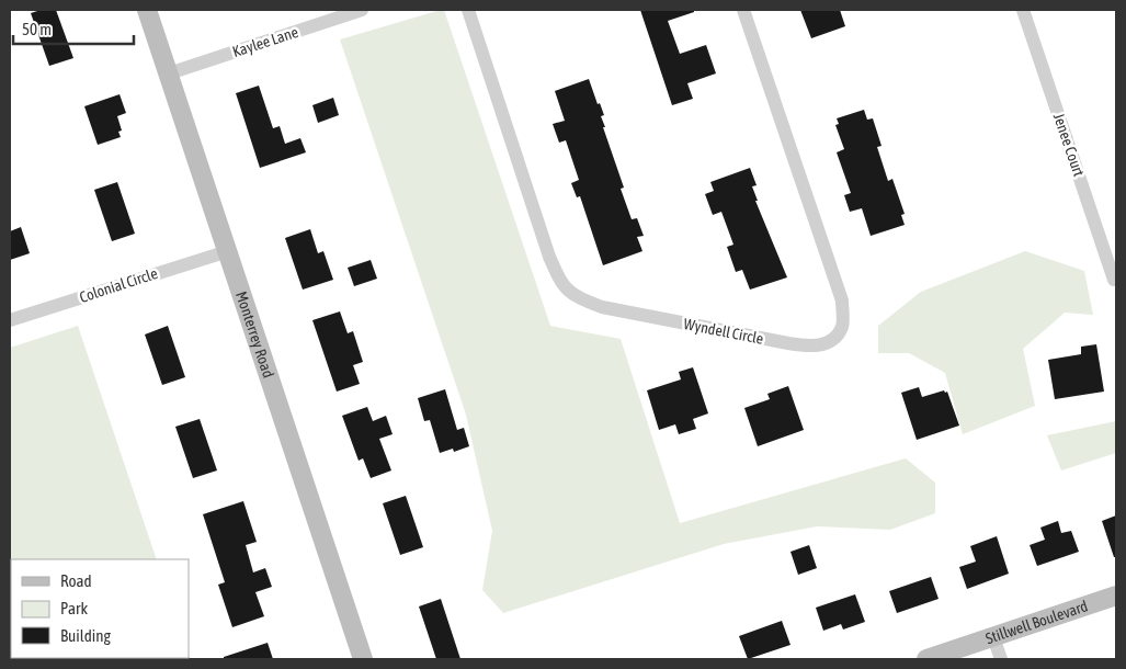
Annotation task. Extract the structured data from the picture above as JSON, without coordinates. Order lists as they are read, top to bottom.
{
  "streets": {
    "street": [
      "Kaylee Lane",
      "Jenee Court",
      "Colonial Circle",
      "Wyndell Circle",
      "Monterrey Road",
      "Stillwell Boulevard"
    ]
  },
  "crossings": [
    ["Kaylee Lane", "Monterrey Road"],
    ["Colonial Circle", "Monterrey Road"]
  ],
  "legend": ["Road", "Park", "Building"],
  "scale_bar": "50 m"
}
